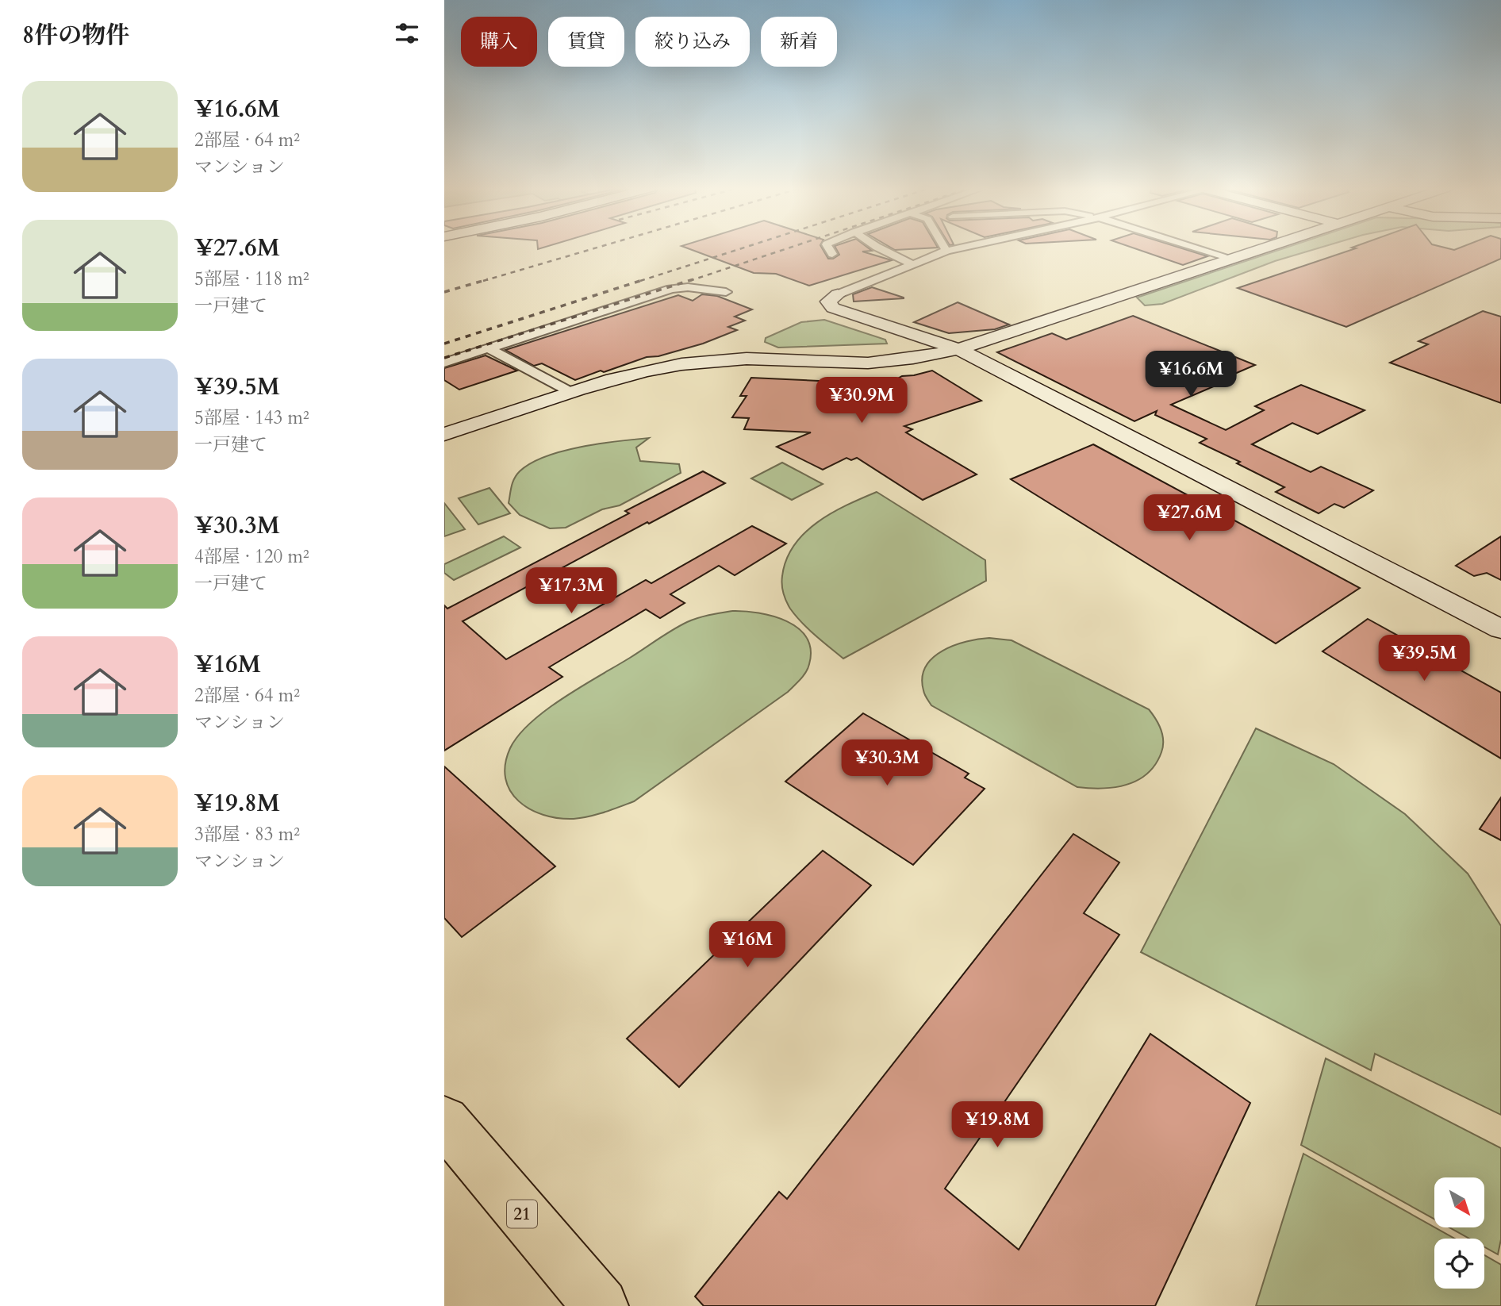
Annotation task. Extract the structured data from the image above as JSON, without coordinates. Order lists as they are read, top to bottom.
{
  "streets": {
    "main road": ["21"]
  },
  "north": "bottom right",
  "page": {
    "heading": "8件の物件",
    "chip": [
      "購入",
      "賃貸",
      "絞り込み",
      "新着"
    ],
    "list": [
      {
        "name": "¥16.6M",
        "note": "2部屋 · 64 m² · マンション"
      },
      {
        "name": "¥27.6M",
        "note": "5部屋 · 118 m² · 一戸建て"
      },
      {
        "name": "¥39.5M",
        "note": "5部屋 · 143 m² · 一戸建て"
      },
      {
        "name": "¥30.3M",
        "note": "4部屋 · 120 m² · 一戸建て"
      },
      {
        "name": "¥16M",
        "note": "2部屋 · 64 m² · マンション"
      },
      {
        "name": "¥19.8M",
        "note": "3部屋 · 83 m² · マンション"
      }
    ],
    "price": [
      "¥16.6M",
      "¥30.9M",
      "¥27.6M",
      "¥17.3M",
      "¥39.5M",
      "¥30.3M",
      "¥16M",
      "¥19.8M"
    ]
  }
}
